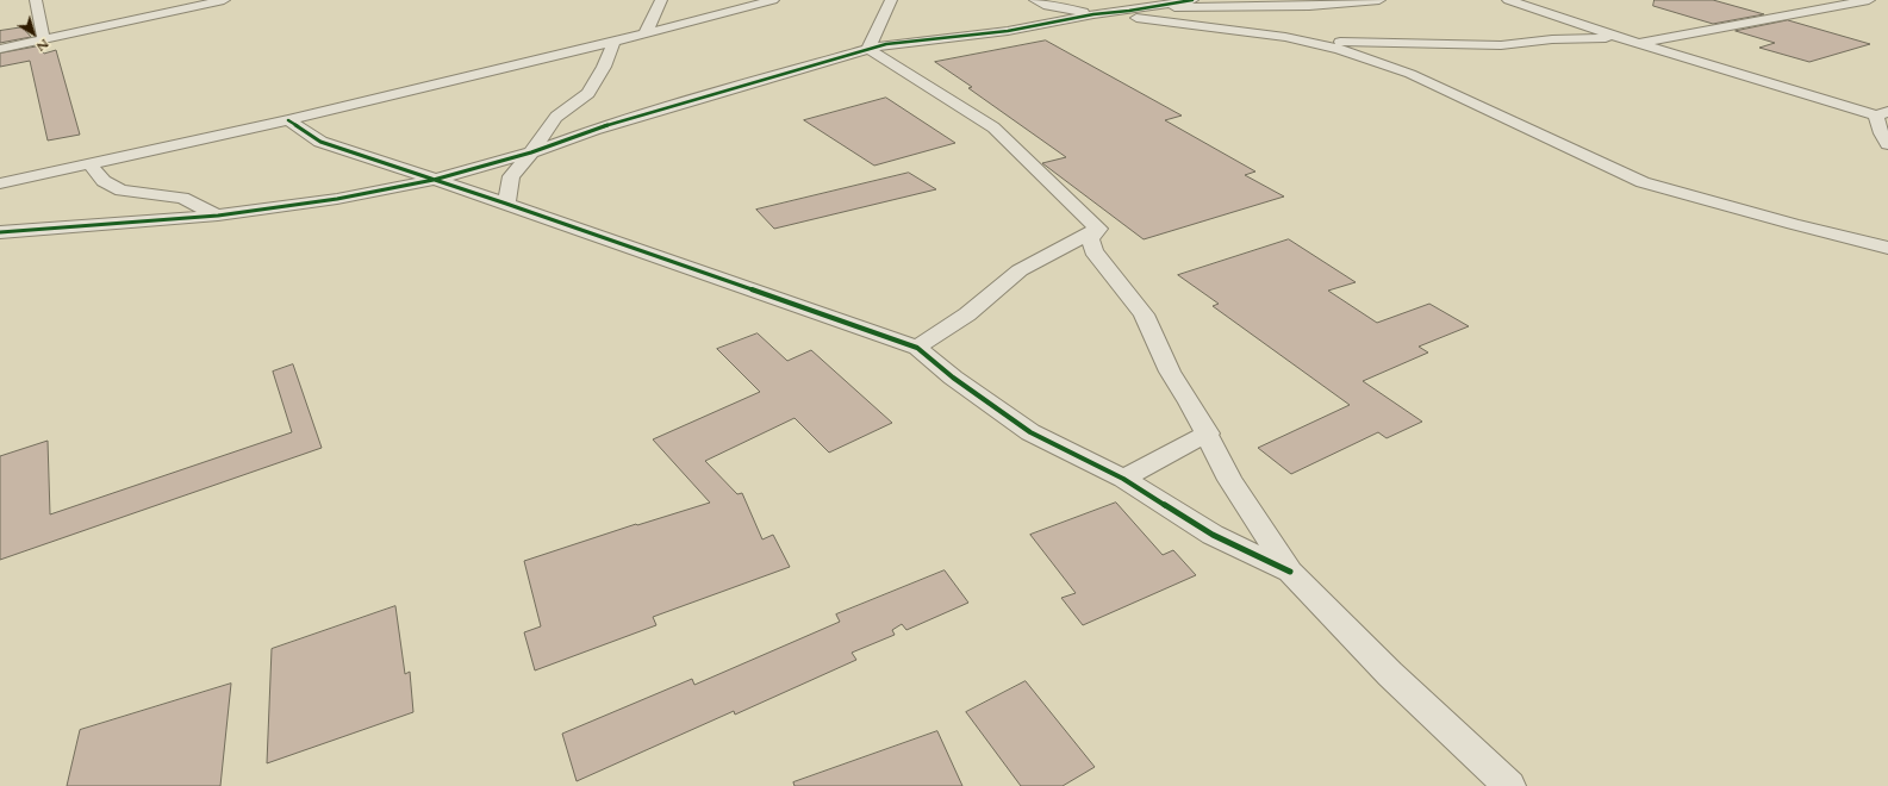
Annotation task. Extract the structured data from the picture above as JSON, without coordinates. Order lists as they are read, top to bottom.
{
  "north": "bottom right"
}
